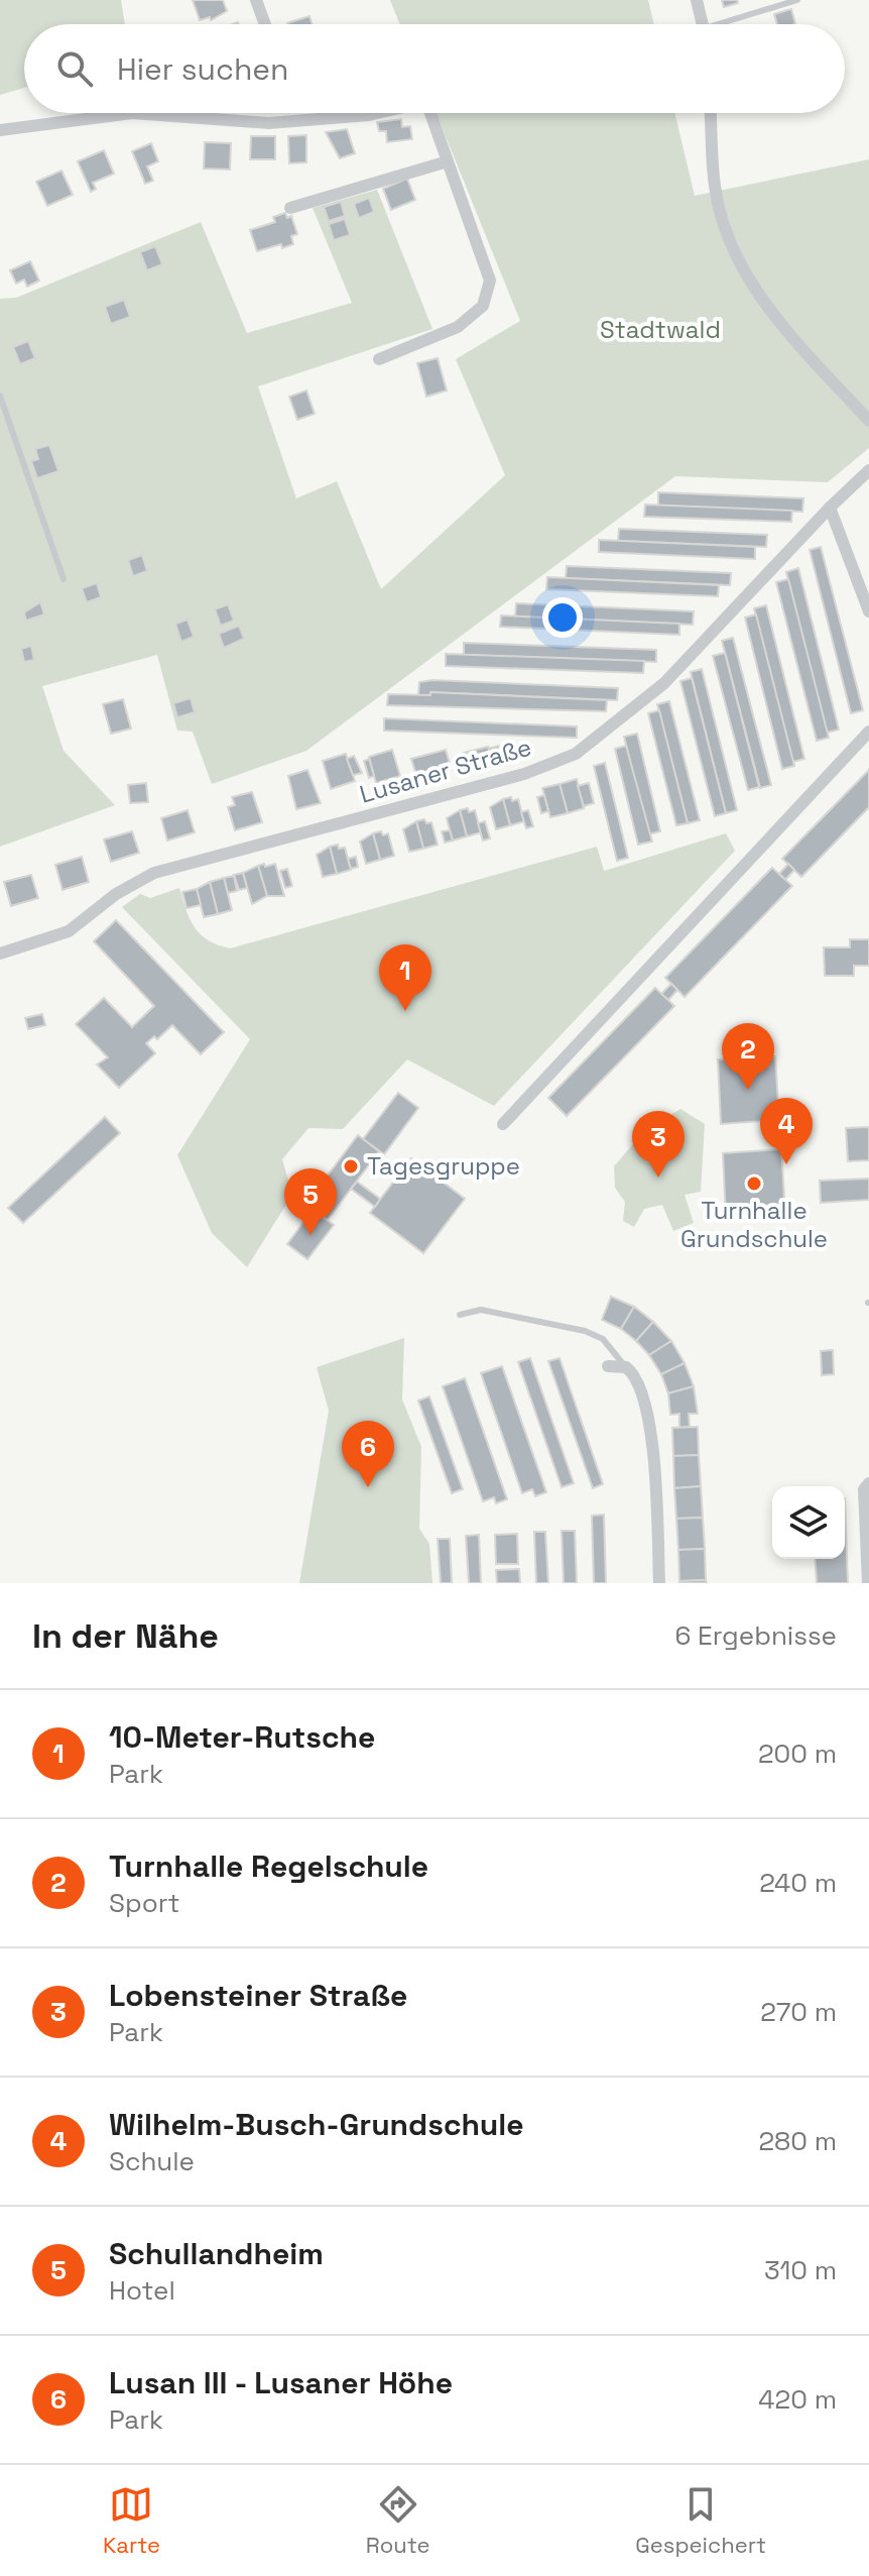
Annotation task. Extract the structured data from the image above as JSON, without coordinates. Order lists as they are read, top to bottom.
{
  "streets": {
    "street": ["Lusaner Straße"]
  },
  "parks": ["Stadtwald"],
  "places": ["Tagesgruppe", "Turnhalle Grundschule"],
  "page": {
    "search": "Hier suchen",
    "pins": [
      "1",
      "2",
      "4",
      "3",
      "5",
      "6"
    ],
    "heading": ["In der Nähe", "6 Ergebnisse"],
    "list": [
      {
        "mark": "1",
        "name": "10-Meter-Rutsche",
        "note": "Park",
        "value": "200 m"
      },
      {
        "mark": "2",
        "name": "Turnhalle Regelschule",
        "note": "Sport",
        "value": "240 m"
      },
      {
        "mark": "3",
        "name": "Lobensteiner Straße",
        "note": "Park",
        "value": "270 m"
      },
      {
        "mark": "4",
        "name": "Wilhelm-Busch-Grundschule",
        "note": "Schule",
        "value": "280 m"
      },
      {
        "mark": "5",
        "name": "Schullandheim",
        "note": "Hotel",
        "value": "310 m"
      },
      {
        "mark": "6",
        "name": "Lusan III - Lusaner Höhe",
        "note": "Park",
        "value": "420 m"
      }
    ],
    "nav": ["Karte", "Route", "Gespeichert"]
  }
}
